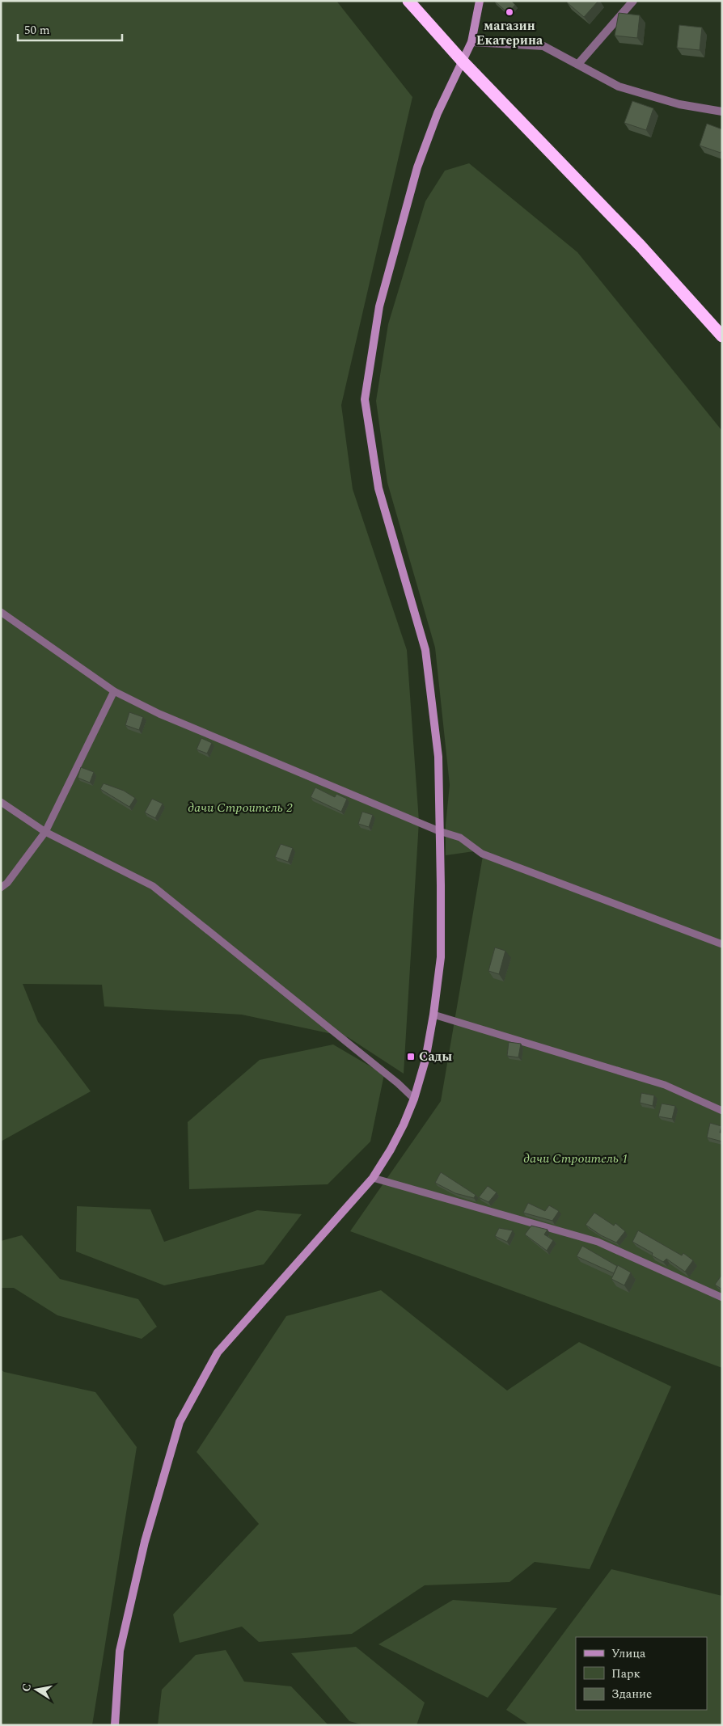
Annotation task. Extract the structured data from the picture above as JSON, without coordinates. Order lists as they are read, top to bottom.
{
  "parks": ["дачи Строитель 2", "дачи Строитель 1"],
  "places": {
    "other": ["магазин Екатерина"],
    "transit": ["Сады"]
  },
  "legend": ["Улица", "Парк", "Здание"],
  "scale_bar": "50 m",
  "north": "left"
}
